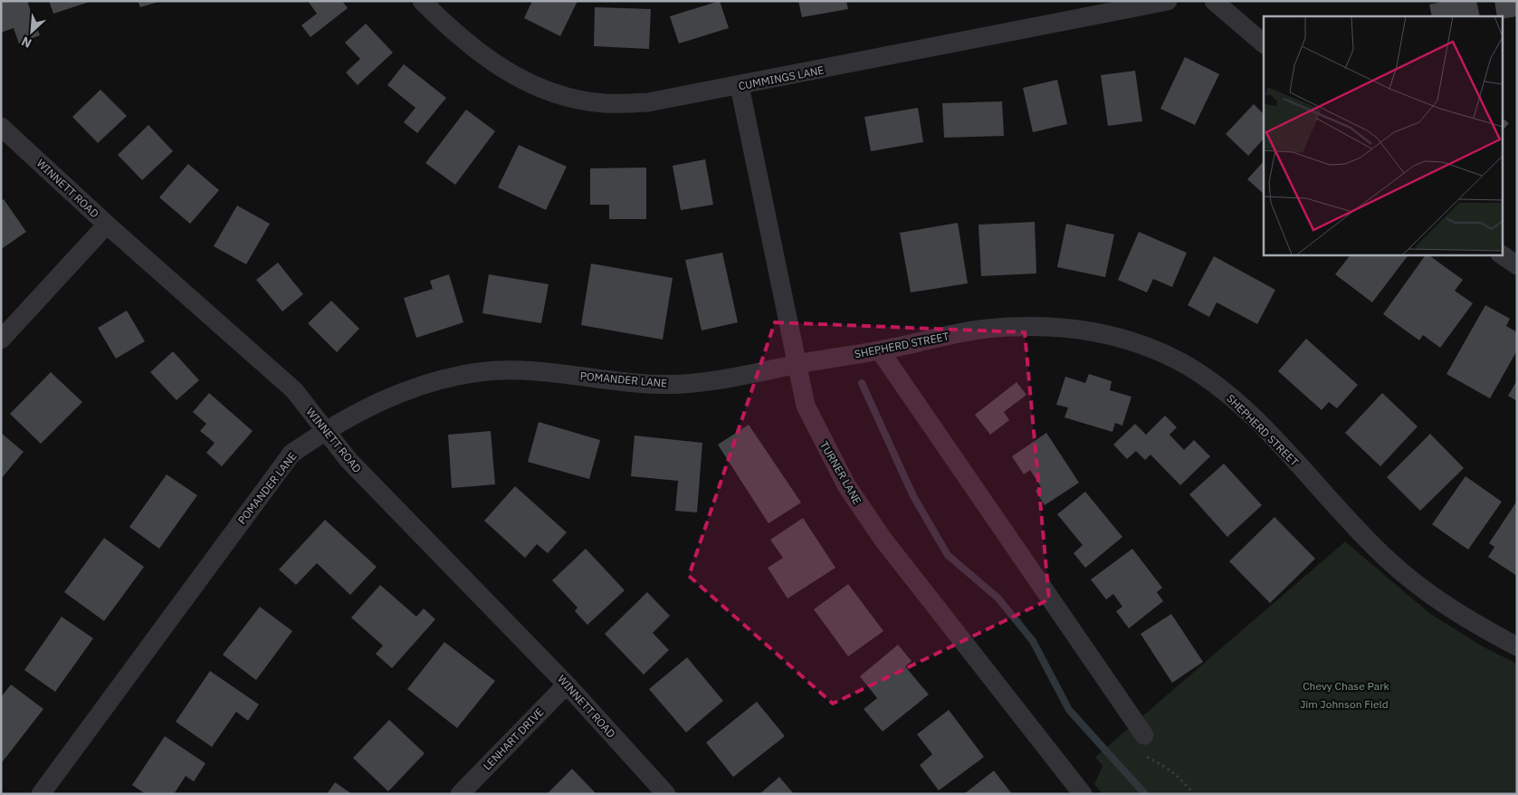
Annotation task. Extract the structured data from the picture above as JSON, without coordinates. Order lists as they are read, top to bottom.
{
  "streets": {
    "street": [
      "CUMMINGS LANE",
      "WINNETT ROAD",
      "SHEPHERD STREET",
      "POMANDER LANE",
      "TURNER LANE",
      "LENHART DRIVE"
    ]
  },
  "crossings": [
    ["CUMMINGS LANE", "TURNER LANE"],
    ["WINNETT ROAD", "POMANDER LANE"],
    ["WINNETT ROAD", "LENHART DRIVE"],
    ["SHEPHERD STREET", "POMANDER LANE"],
    ["SHEPHERD STREET", "TURNER LANE"],
    ["POMANDER LANE", "TURNER LANE"]
  ],
  "parks": ["Chevy Chase Park", "Jim Johnson Field"],
  "north": "bottom left"
}
